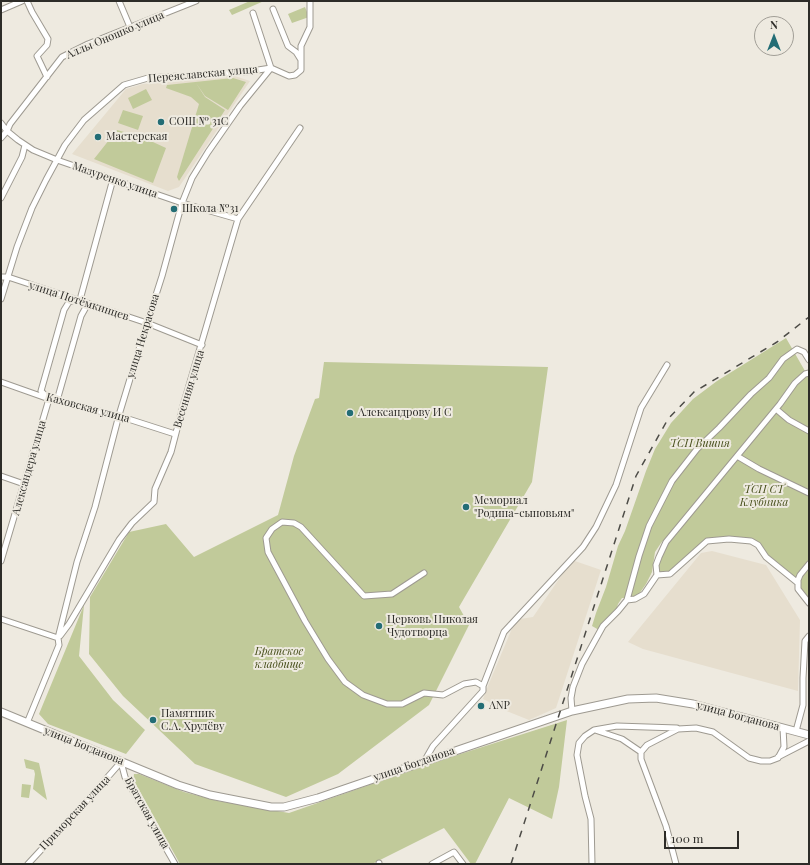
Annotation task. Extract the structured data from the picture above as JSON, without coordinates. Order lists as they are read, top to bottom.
{
  "streets": {
    "main road": ["улица Богданова"],
    "street": [
      "Аллы Оношко улица",
      "Переяславская улица",
      "Мазуренко улица",
      "улица Потёмкинцев",
      "улица Некрасова",
      "Весенняя улица",
      "Каховская улица",
      "Александера улица",
      "Приморская улица",
      "Братская улица"
    ]
  },
  "crossings": [
    ["Аллы Оношко улица", "Мазуренко улица"],
    ["Переяславская улица", "Мазуренко улица"],
    ["Переяславская улица", "улица Потёмкинцев"],
    ["Переяславская улица", "улица Некрасова"],
    ["Мазуренко улица", "улица Некрасова"],
    ["Мазуренко улица", "Весенняя улица"],
    ["Мазуренко улица", "Александера улица"],
    ["улица Потёмкинцев", "улица Некрасова"],
    ["улица Потёмкинцев", "Весенняя улица"],
    ["улица Потёмкинцев", "Александера улица"],
    ["улица Некрасова", "Весенняя улица"],
    ["улица Некрасова", "Каховская улица"],
    ["улица Некрасова", "улица Богданова"],
    ["Весенняя улица", "Каховская улица"],
    ["Каховская улица", "Александера улица"],
    ["улица Богданова", "Приморская улица"],
    ["улица Богданова", "Братская улица"],
    ["Приморская улица", "Братская улица"]
  ],
  "parks": ["ТСН Вишня", "ТСН СТ Клубника", "Братское кладбище"],
  "places": [
    "СОШ № 31С",
    "Мастерская",
    "Школа №31",
    "Александрову И С",
    "Мемориал \"Родина-сыновьям\"",
    "Церковь Николая Чудотворца",
    "ANP",
    "Памятник С.А. Хрулёву"
  ],
  "scale_bar": "100 m",
  "north": "top"
}
